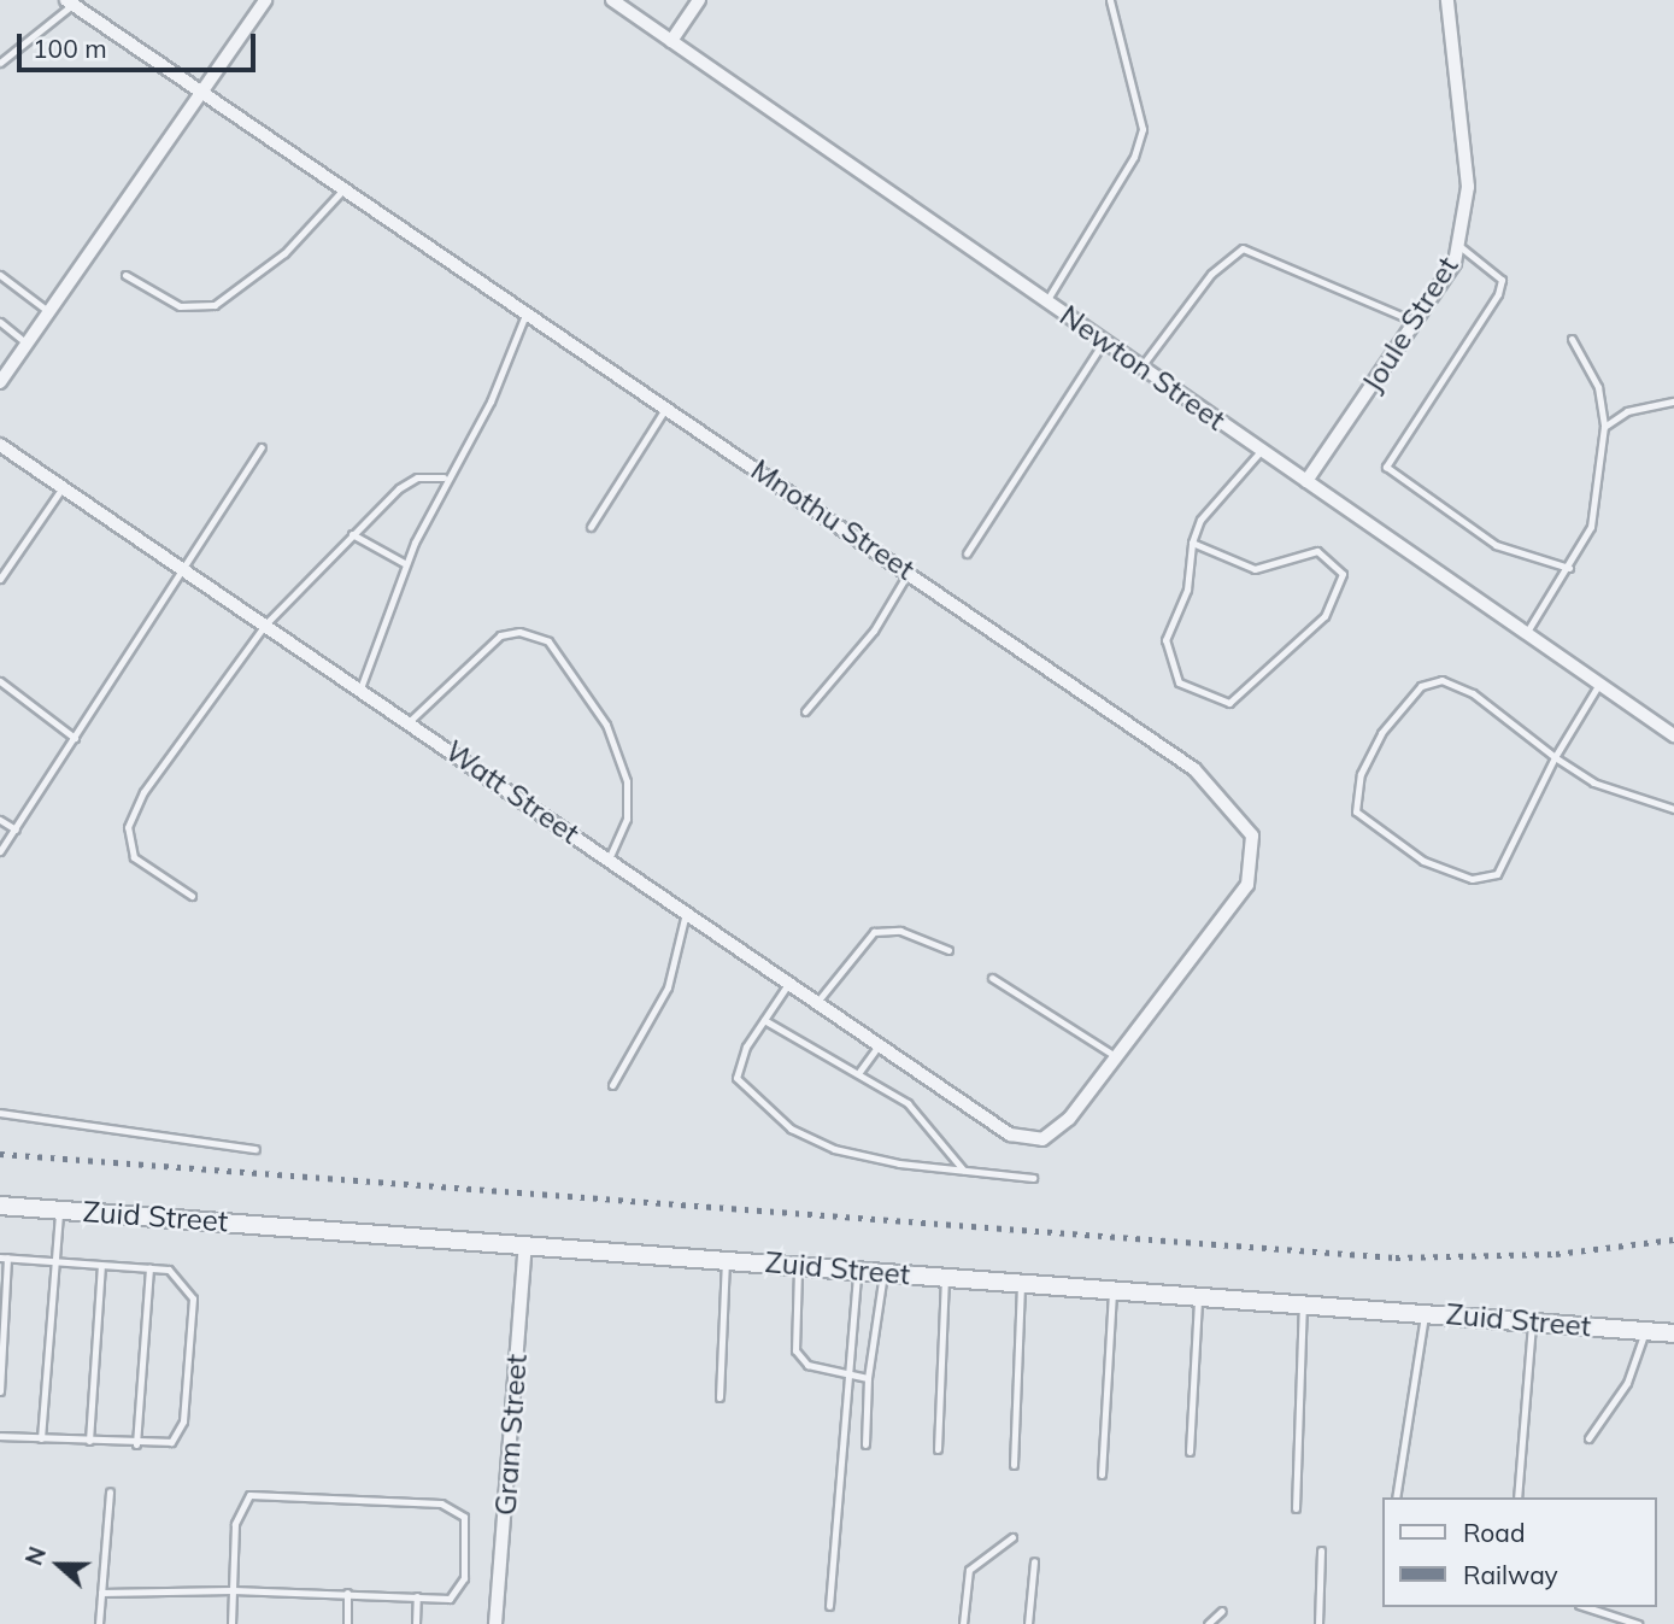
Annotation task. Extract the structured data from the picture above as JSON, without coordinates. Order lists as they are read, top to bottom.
{
  "streets": {
    "street": [
      "Joule Street",
      "Newton Street",
      "Mnothu Street",
      "Watt Street",
      "Zuid Street",
      "Gram Street"
    ]
  },
  "crossings": [
    ["Joule Street", "Newton Street"],
    ["Mnothu Street", "Watt Street"],
    ["Zuid Street", "Gram Street"]
  ],
  "legend": ["Road", "Railway"],
  "scale_bar": "100 m",
  "north": "left"
}
